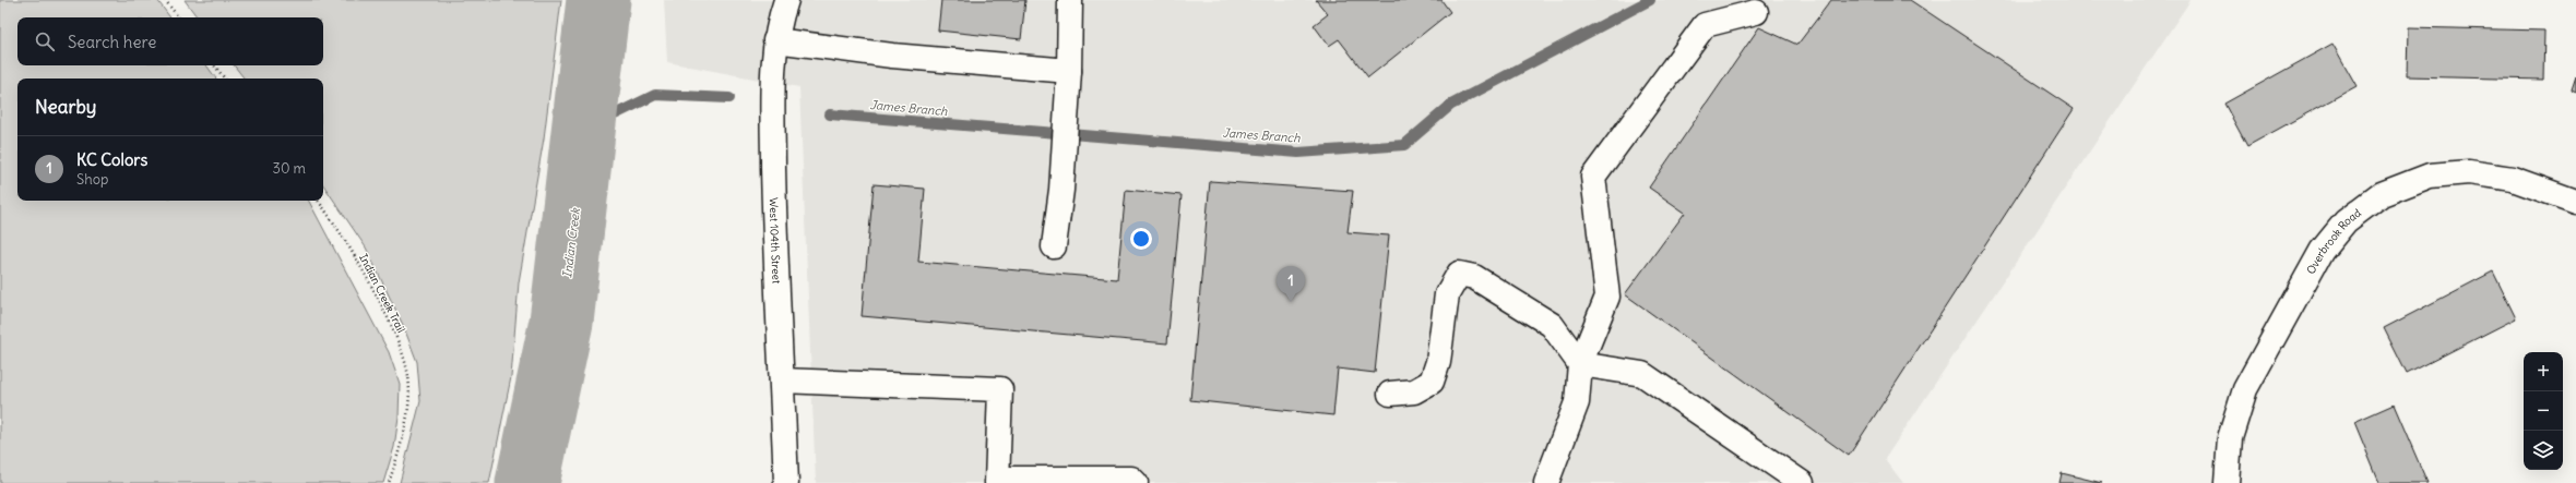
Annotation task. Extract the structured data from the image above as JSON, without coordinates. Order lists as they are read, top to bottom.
{
  "streets": {
    "street": ["West 104th Street", "Overbrook Road"],
    "path": ["Indian Creek Trail"]
  },
  "water": ["James Branch", "Indian Creek"],
  "page": {
    "search": "Search here",
    "heading": "Nearby",
    "list": [
      {
        "mark": "1",
        "name": "KC Colors",
        "note": "Shop",
        "value": "30 m"
      }
    ],
    "pins": "1",
    "map_buttons": ["+", "−"]
  }
}
